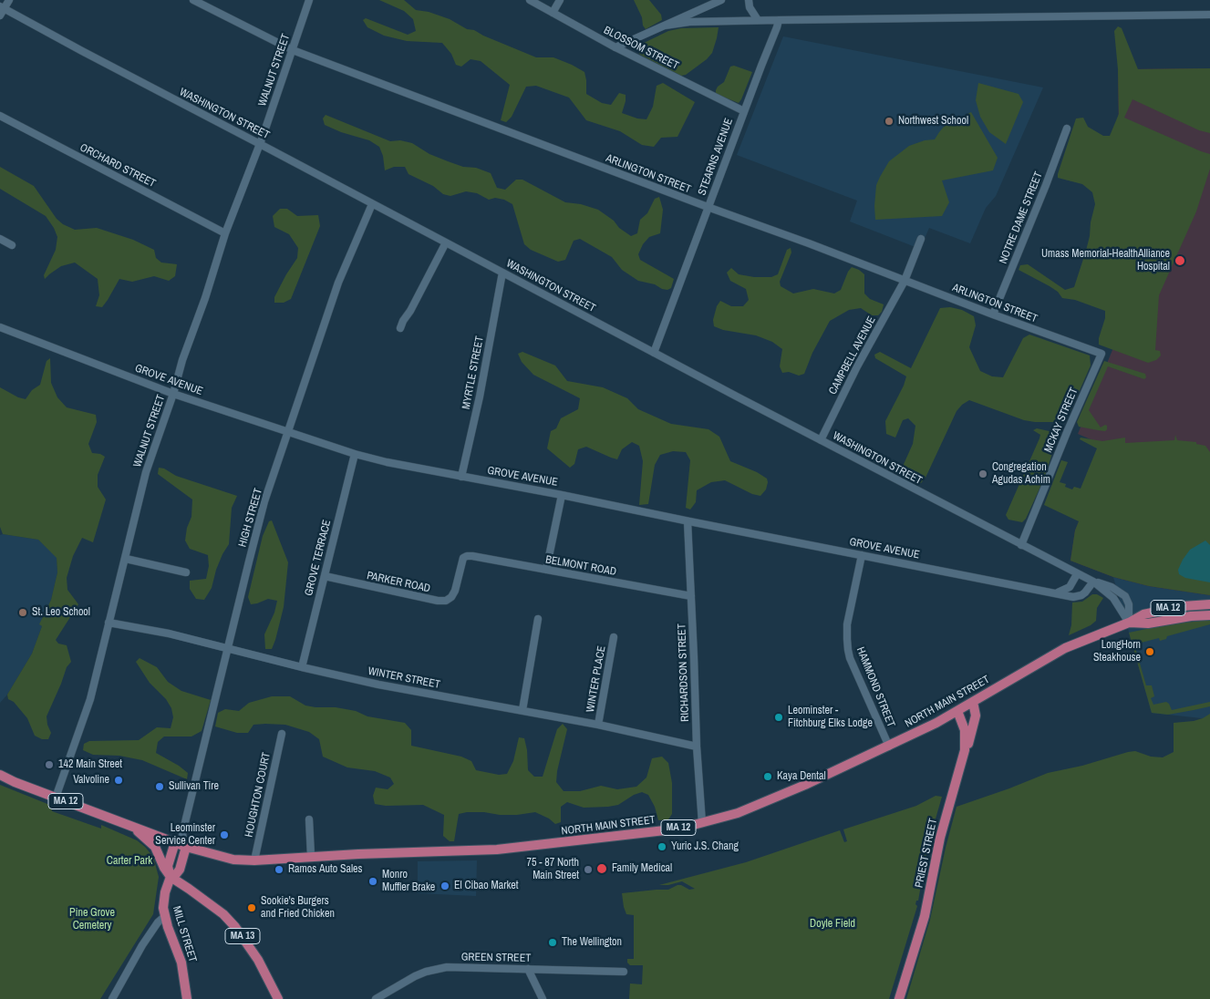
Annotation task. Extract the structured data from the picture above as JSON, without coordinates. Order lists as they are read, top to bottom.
{
  "streets": {
    "main road": [
      "MA 12",
      "NORTH MAIN STREET",
      "PRIEST STREET",
      "MILL STREET",
      "MA 13"
    ],
    "street": [
      "BLOSSOM STREET",
      "WALNUT STREET",
      "WASHINGTON STREET",
      "STEARNS AVENUE",
      "ORCHARD STREET",
      "ARLINGTON STREET",
      "NOTRE DAME STREET",
      "CAMPBELL AVENUE",
      "MYRTLE STREET",
      "GROVE AVENUE",
      "MCKAY STREET",
      "HIGH STREET",
      "GROVE TERRACE",
      "BELMONT ROAD",
      "PARKER ROAD",
      "RICHARDSON STREET",
      "WINTER STREET",
      "WINTER PLACE",
      "HAMMOND STREET",
      "HOUGHTON COURT",
      "GREEN STREET"
    ]
  },
  "crossings": [
    ["BLOSSOM STREET", "STEARNS AVENUE"],
    ["WALNUT STREET", "WASHINGTON STREET"],
    ["WALNUT STREET", "ORCHARD STREET"],
    ["WALNUT STREET", "ARLINGTON STREET"],
    ["WALNUT STREET", "GROVE AVENUE"],
    ["WALNUT STREET", "MA 12"],
    ["WALNUT STREET", "WINTER STREET"],
    ["WASHINGTON STREET", "STEARNS AVENUE"],
    ["WASHINGTON STREET", "CAMPBELL AVENUE"],
    ["WASHINGTON STREET", "MYRTLE STREET"],
    ["WASHINGTON STREET", "GROVE AVENUE"],
    ["WASHINGTON STREET", "MCKAY STREET"],
    ["WASHINGTON STREET", "HIGH STREET"],
    ["WASHINGTON STREET", "NORTH MAIN STREET"],
    ["STEARNS AVENUE", "ARLINGTON STREET"],
    ["ARLINGTON STREET", "NOTRE DAME STREET"],
    ["ARLINGTON STREET", "CAMPBELL AVENUE"],
    ["ARLINGTON STREET", "MCKAY STREET"],
    ["MYRTLE STREET", "GROVE AVENUE"],
    ["GROVE AVENUE", "HIGH STREET"],
    ["GROVE AVENUE", "GROVE TERRACE"],
    ["GROVE AVENUE", "RICHARDSON STREET"],
    ["GROVE AVENUE", "HAMMOND STREET"],
    ["HIGH STREET", "WINTER STREET"],
    ["GROVE TERRACE", "PARKER ROAD"],
    ["GROVE TERRACE", "WINTER STREET"],
    ["BELMONT ROAD", "PARKER ROAD"],
    ["BELMONT ROAD", "RICHARDSON STREET"],
    ["MA 12", "NORTH MAIN STREET"],
    ["RICHARDSON STREET", "WINTER STREET"],
    ["RICHARDSON STREET", "NORTH MAIN STREET"],
    ["WINTER STREET", "WINTER PLACE"],
    ["HAMMOND STREET", "NORTH MAIN STREET"],
    ["NORTH MAIN STREET", "HOUGHTON COURT"],
    ["NORTH MAIN STREET", "PRIEST STREET"],
    ["MILL STREET", "MA 13"]
  ],
  "parks": ["Carter Park", "Pine Grove Cemetery", "Doyle Field"],
  "places": [
    "Northwest School",
    "Umass Memorial-HealthAlliance Hospital",
    "Congregation Agudas Achim",
    "St. Leo School",
    "LongHorn Steakhouse",
    "Leominster - Fitchburg Elks Lodge",
    "142 Main Street",
    "Kaya Dental",
    "Valvoline",
    "Sullivan Tire",
    "Leominster Service Center",
    "Yuric J.S. Chang",
    "Family Medical",
    "Ramos Auto Sales",
    "75 - 87 North Main Street",
    "Monro Muffler Brake",
    "El Cibao Market",
    "Sookie's Burgers and Fried Chicken",
    "The Wellington"
  ]
}
